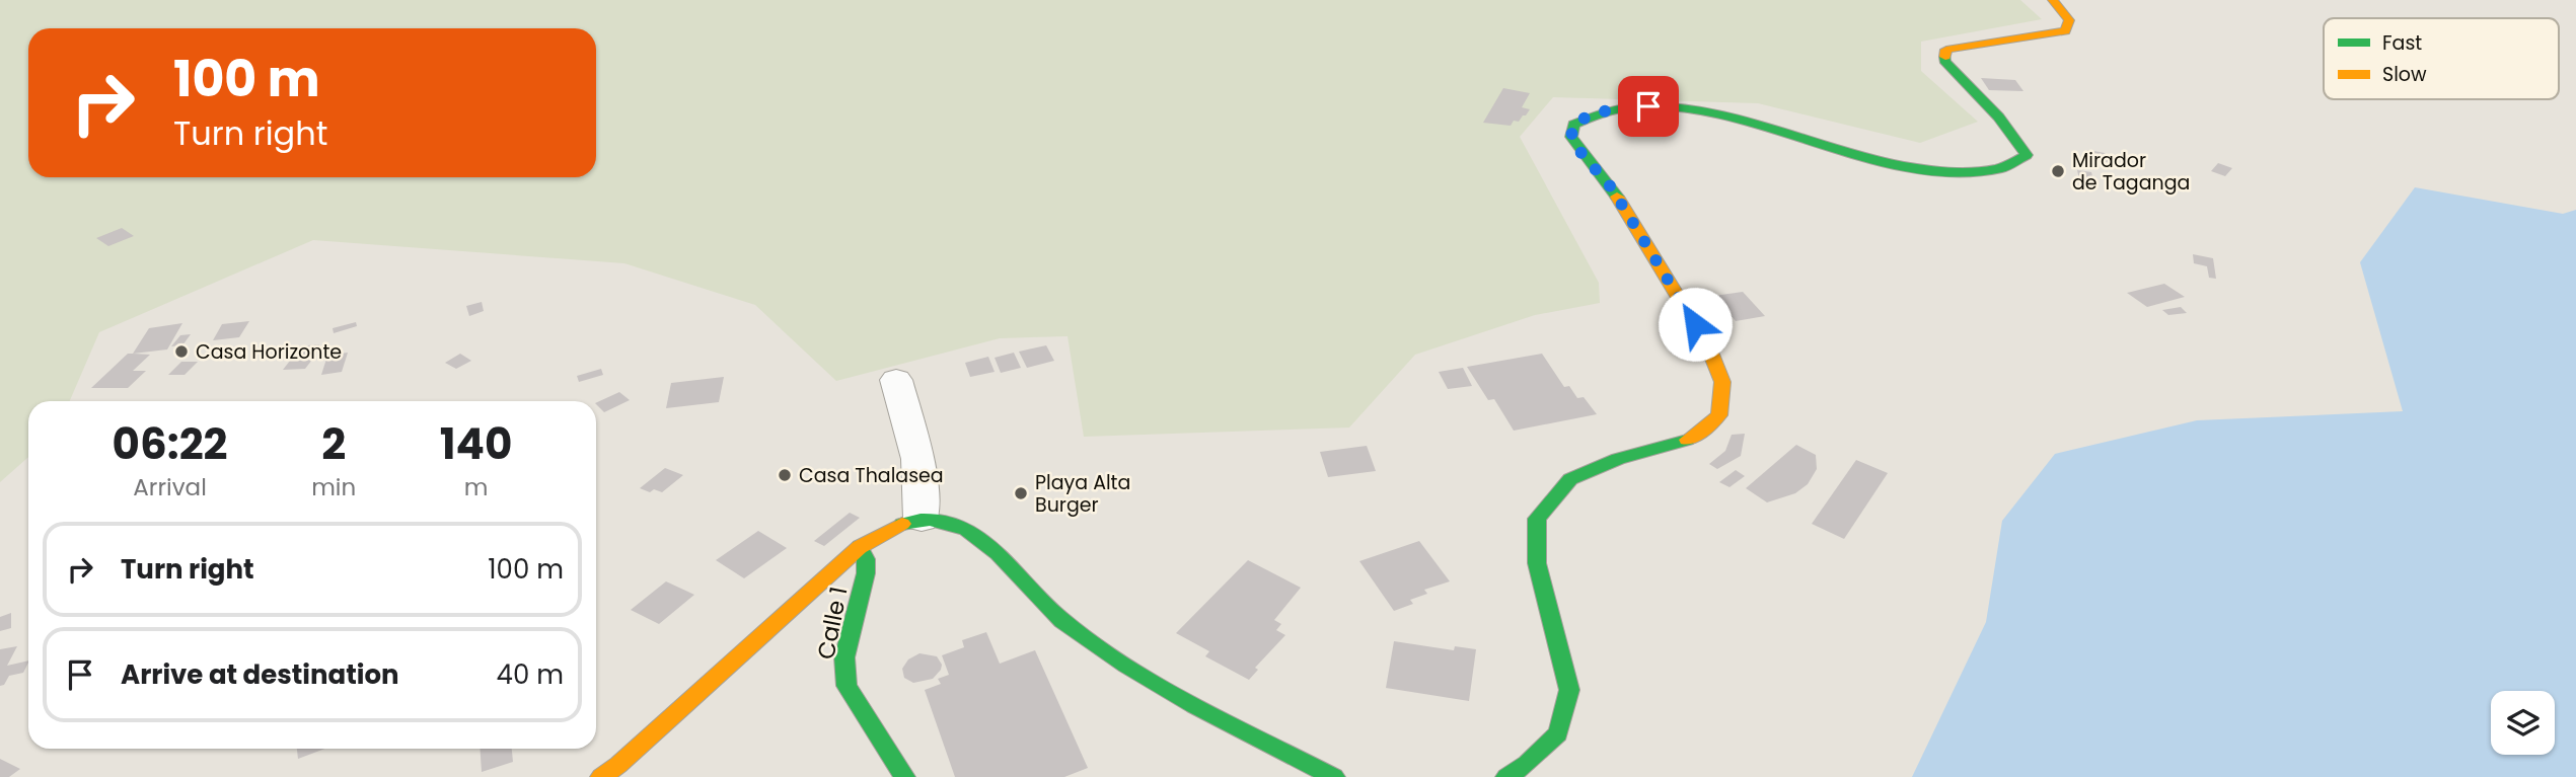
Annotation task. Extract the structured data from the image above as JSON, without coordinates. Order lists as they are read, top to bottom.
{
  "streets": {
    "street": ["Calle 1"]
  },
  "places": [
    "Mirador de Taganga",
    "Casa Horizonte",
    "Casa Thalasea",
    "Playa Alta Burger"
  ],
  "legend": ["Fast", "Slow"],
  "page": {
    "turn": ["100 m", "Turn right"],
    "eta": [
      "06:22",
      "Arrival",
      "2",
      "min",
      "140",
      "m"
    ],
    "list": [
      {
        "name": "Turn right",
        "value": "100 m"
      },
      {
        "name": "Arrive at destination",
        "value": "40 m"
      }
    ]
  }
}
